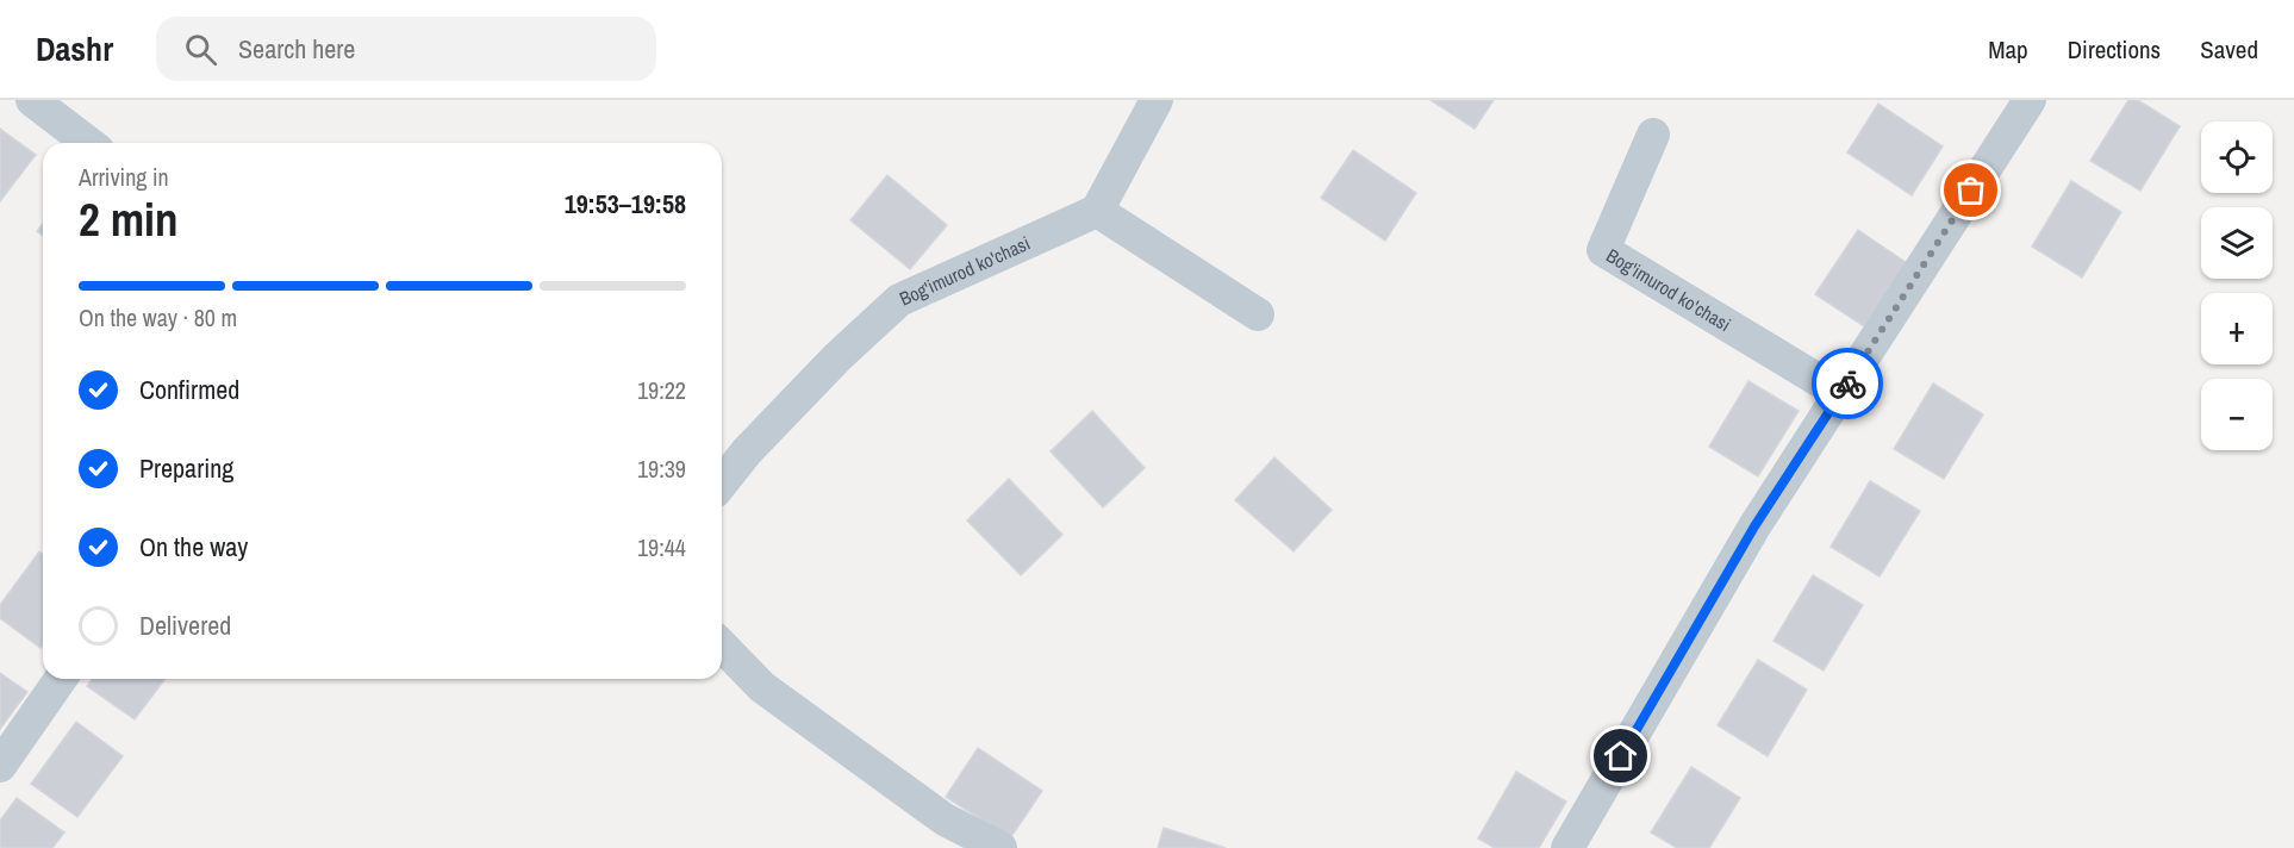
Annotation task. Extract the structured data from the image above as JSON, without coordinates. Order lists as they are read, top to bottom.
{
  "streets": {
    "street": ["Bog'imurod ko'chasi"]
  },
  "page": {
    "header": "Dashr",
    "search": "Search here",
    "nav": ["Map", "Directions", "Saved"],
    "map_buttons": ["+", "−"],
    "heading": ["2 min", "Arriving in", "19:53–19:58"],
    "bar": "On the way · 80 m",
    "list": [
      ["Confirmed", "19:22"],
      ["Preparing", "19:39"],
      ["On the way", "19:44"],
      "Delivered"
    ]
  }
}
